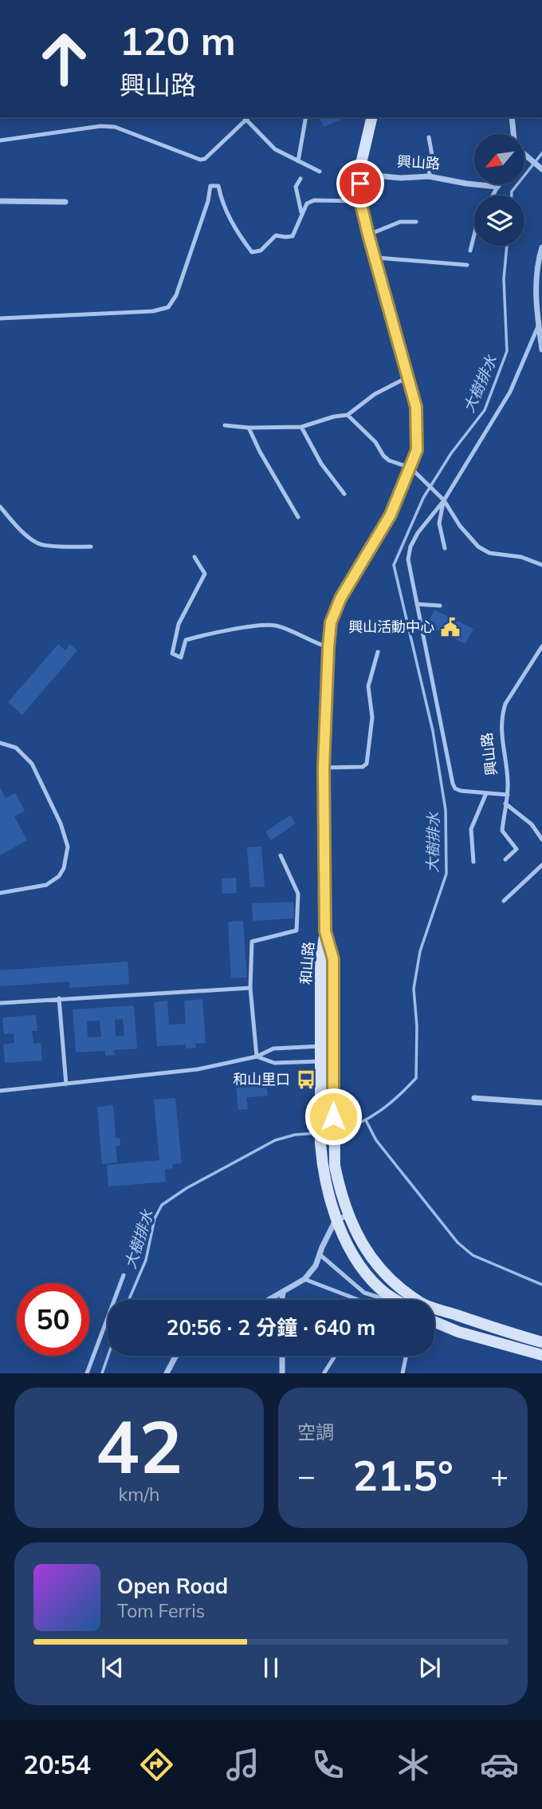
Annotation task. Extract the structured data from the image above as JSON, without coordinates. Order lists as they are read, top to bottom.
{
  "streets": {
    "main road": ["和山路"],
    "street": ["興山路"]
  },
  "water": ["大樹排水"],
  "places": {
    "public building": ["興山活動中心"],
    "bus stop": ["和山里口"]
  },
  "north": "bottom left",
  "page": {
    "turn": ["120 m", "興山路"],
    "limit": "50",
    "trip": "20:56 · 2 分鐘 · 640 m",
    "tile": [
      ["42", "km/h"],
      "空調"
    ],
    "heat": ["−", "21.5°", "+"],
    "song": ["Open Road", "Tom Ferris"],
    "tabs": "20:54"
  }
}
